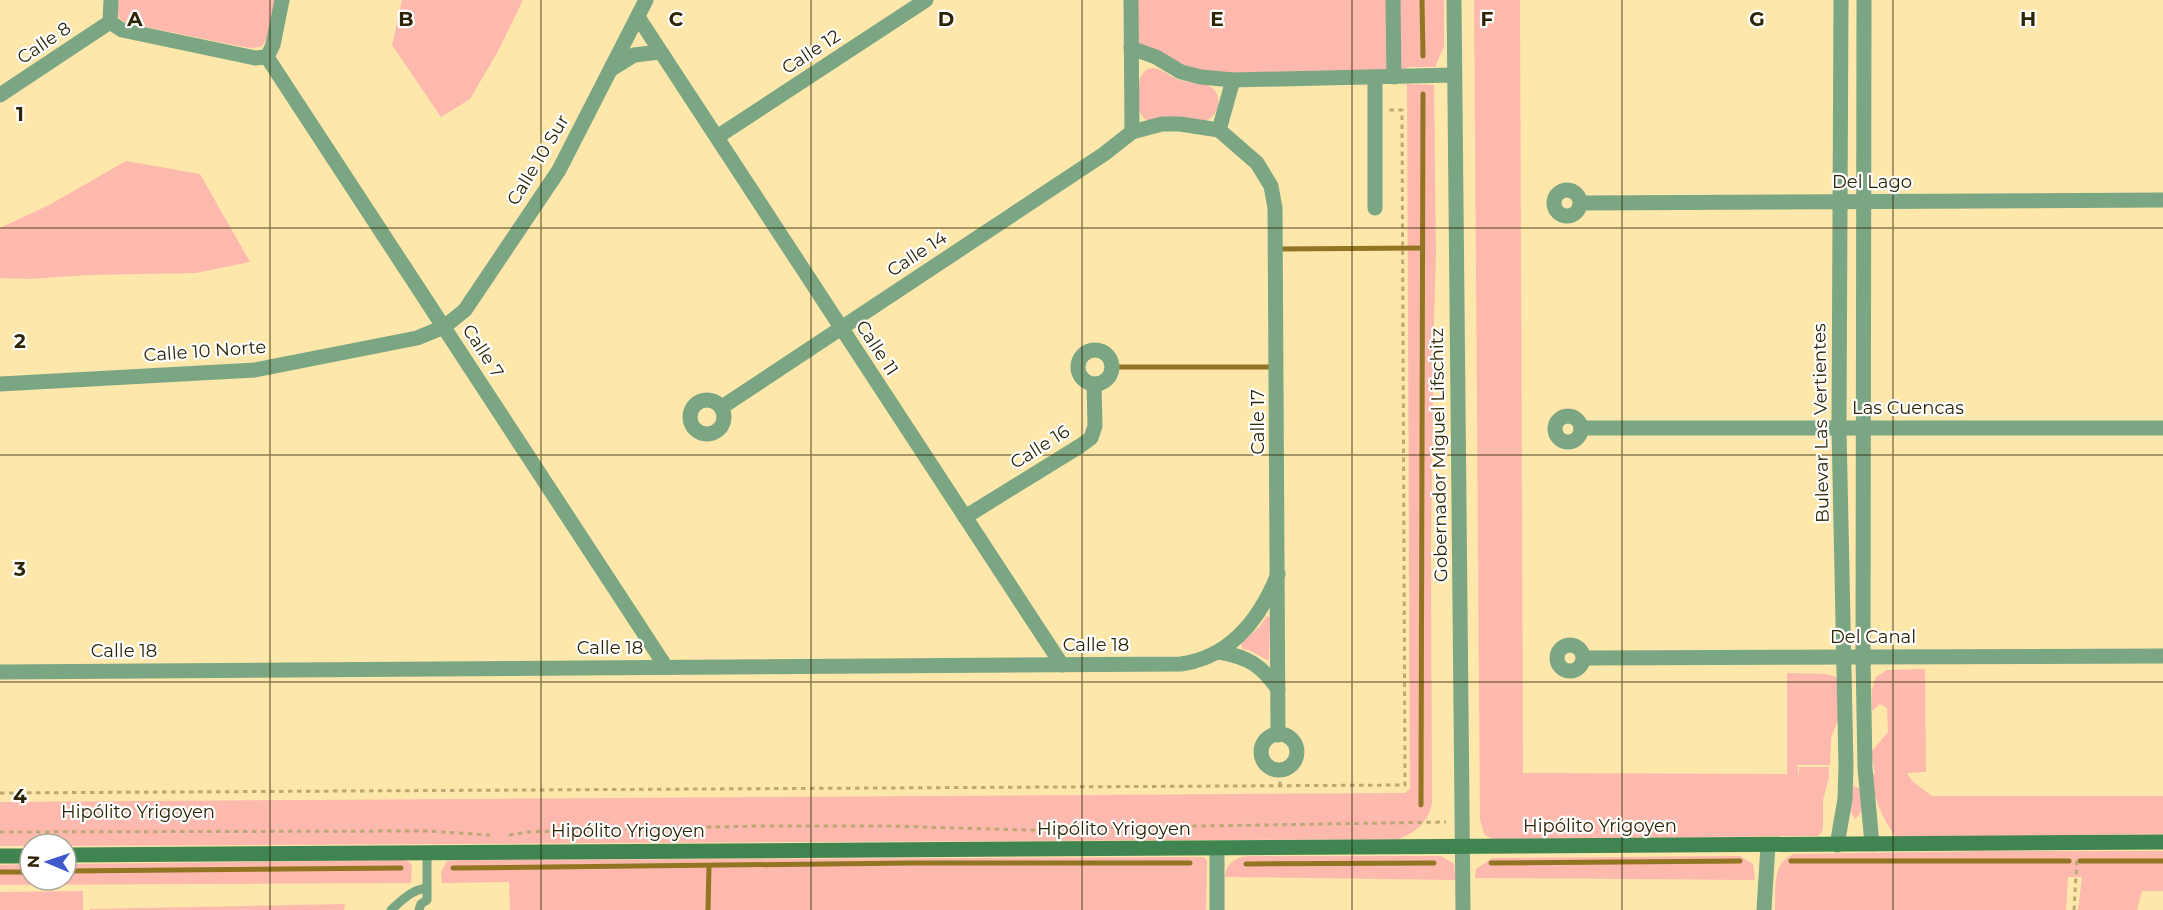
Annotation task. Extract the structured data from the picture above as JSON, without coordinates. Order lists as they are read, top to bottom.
{
  "streets": {
    "main road": ["Hipólito Yrigoyen"],
    "street": [
      "Calle 8",
      "Calle 12",
      "Calle 10 Sur",
      "Del Lago",
      "Calle 14",
      "Calle 11",
      "Calle 10 Norte",
      "Calle 7",
      "Las Cuencas",
      "Calle 17",
      "Bulevar Las Vertientes",
      "Calle 16",
      "Gobernador Miguel Lifschitz",
      "Del Canal",
      "Calle 18"
    ]
  },
  "crossings": [
    ["Calle 12", "Calle 11"],
    ["Calle 10 Sur", "Calle 11"],
    ["Calle 10 Sur", "Calle 10 Norte"],
    ["Calle 10 Sur", "Calle 7"],
    ["Del Lago", "Bulevar Las Vertientes"],
    ["Calle 14", "Calle 11"],
    ["Calle 11", "Calle 16"],
    ["Calle 11", "Calle 18"],
    ["Calle 10 Norte", "Calle 7"],
    ["Calle 7", "Calle 18"],
    ["Las Cuencas", "Bulevar Las Vertientes"],
    ["Calle 17", "Calle 18"],
    ["Bulevar Las Vertientes", "Del Canal"],
    ["Bulevar Las Vertientes", "Hipólito Yrigoyen"],
    ["Gobernador Miguel Lifschitz", "Hipólito Yrigoyen"]
  ],
  "north": "left",
  "grid": {
    "columns": [
      "A",
      "B",
      "C",
      "D",
      "E",
      "F",
      "G",
      "H"
    ],
    "rows": [
      "1",
      "2",
      "3",
      "4"
    ]
  }
}
